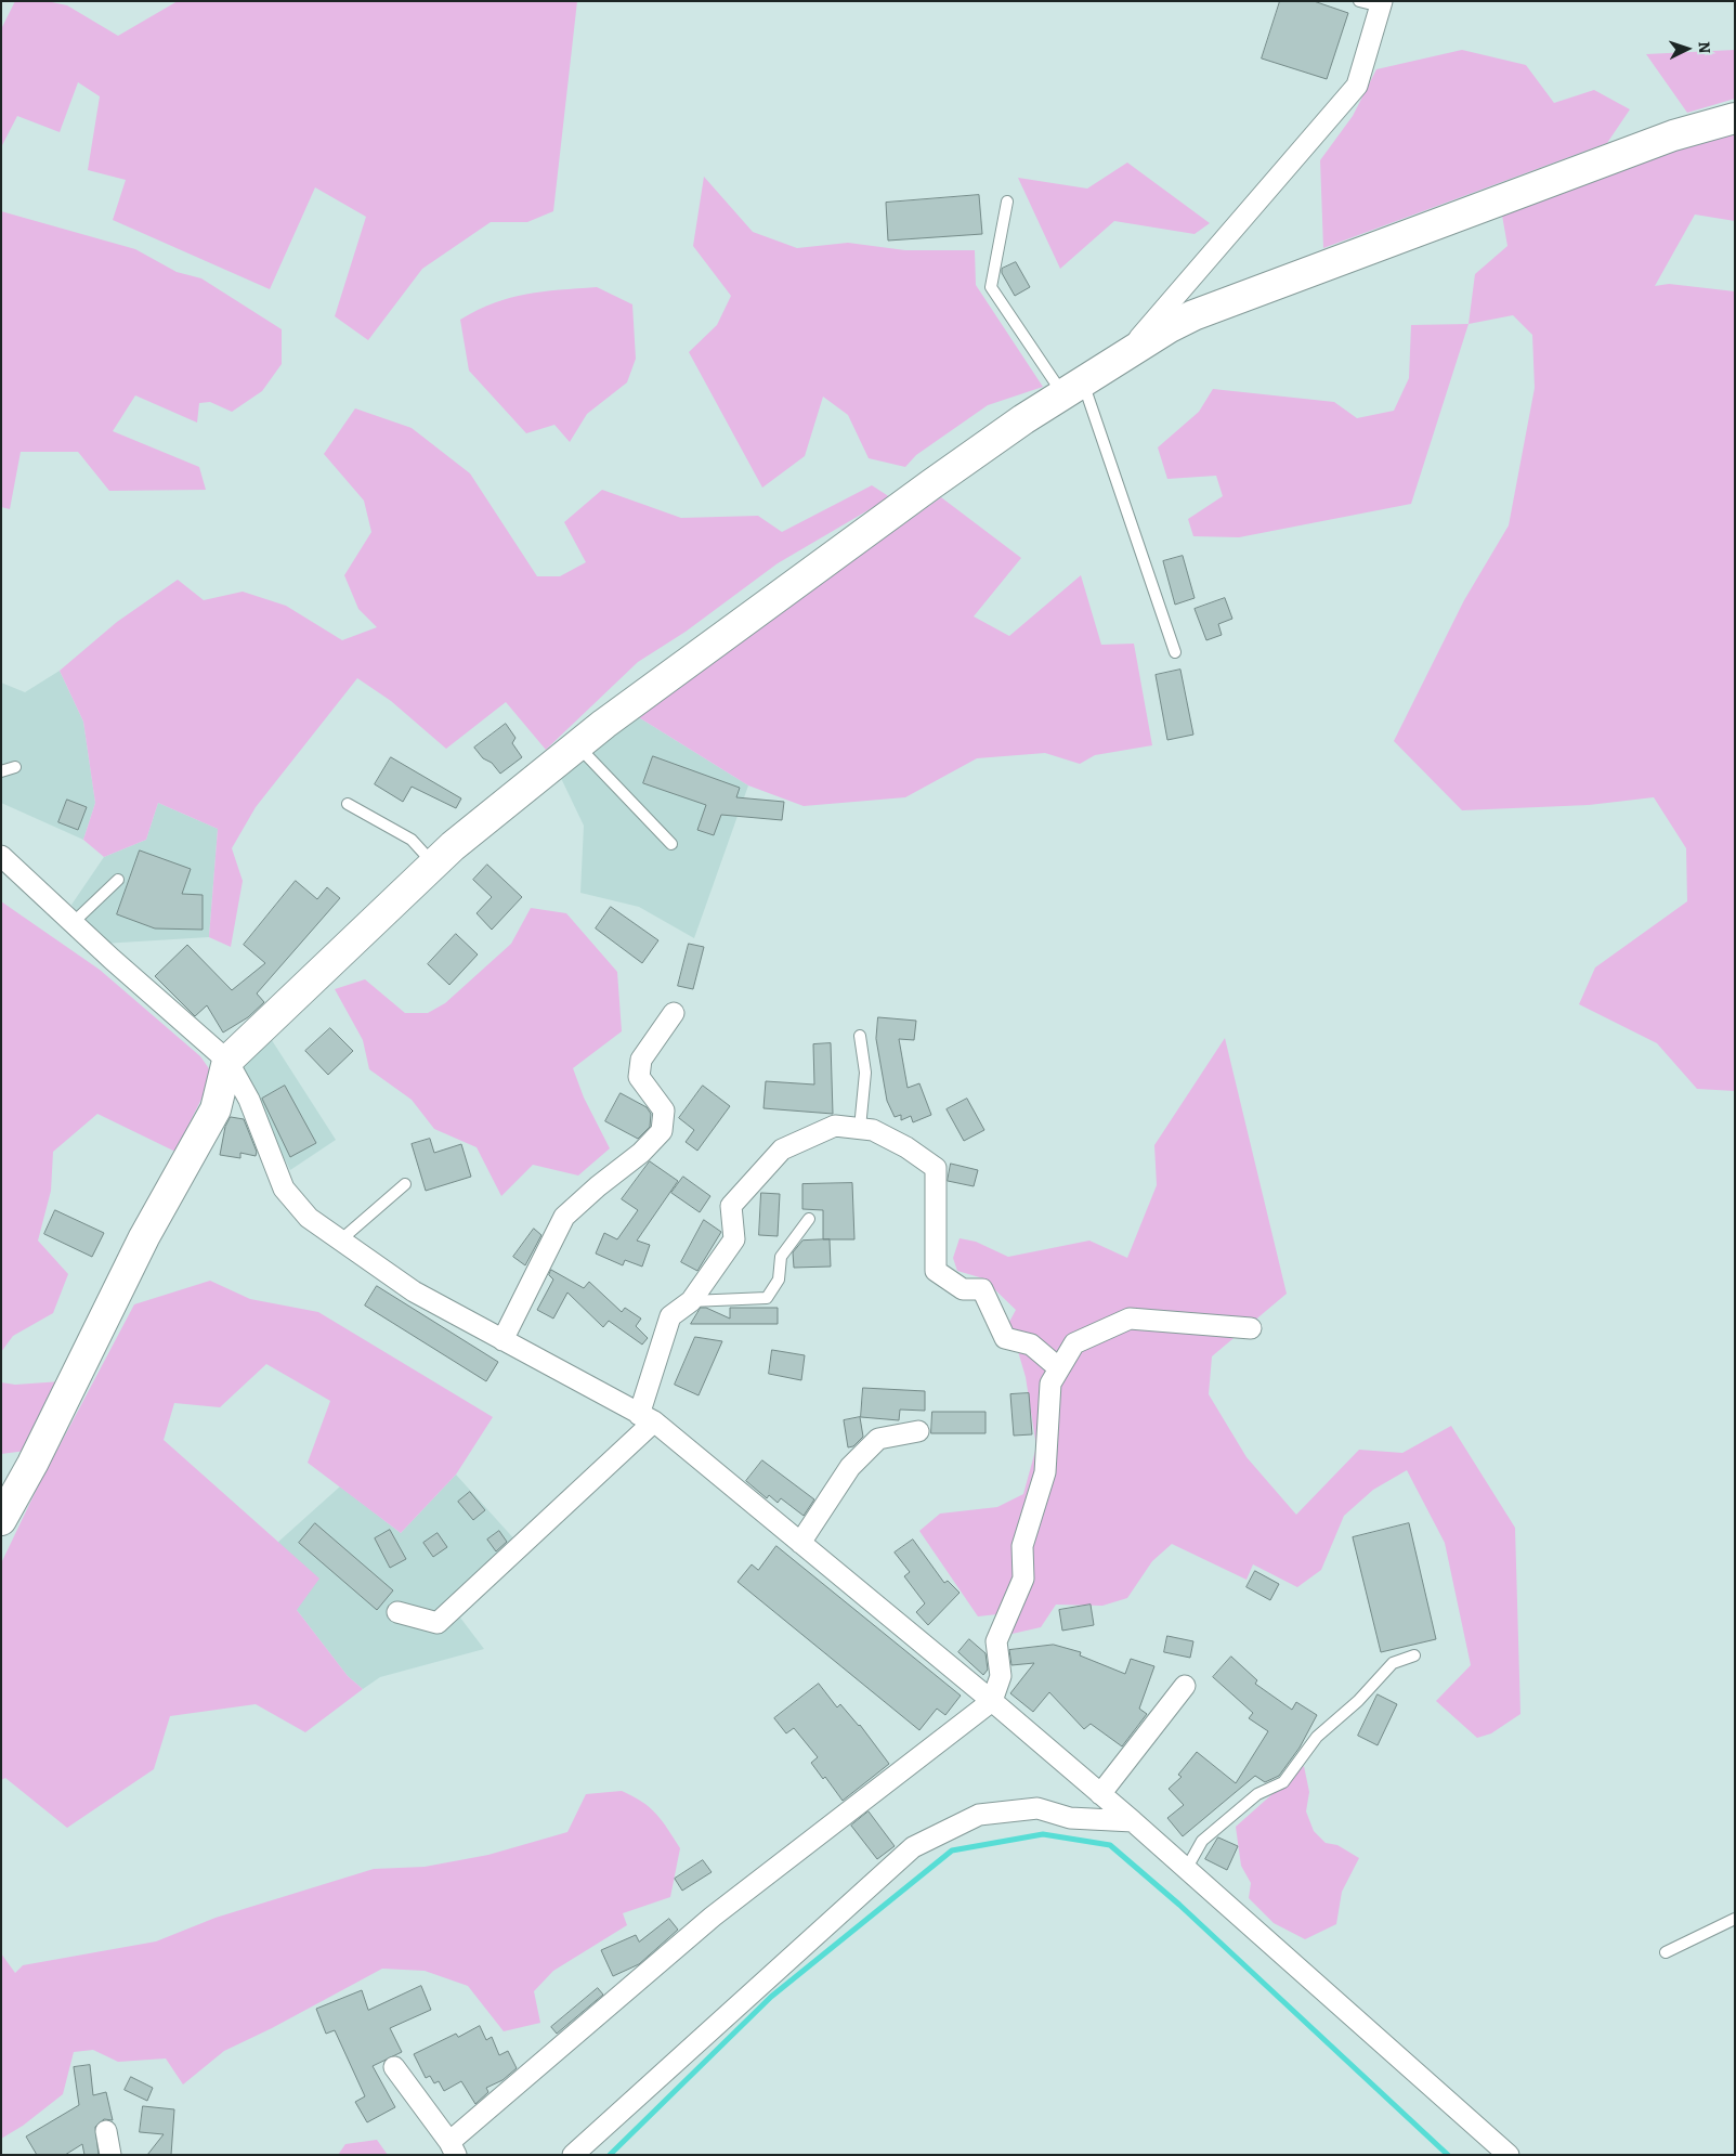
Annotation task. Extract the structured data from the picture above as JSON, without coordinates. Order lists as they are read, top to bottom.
{
  "north": "right"
}
